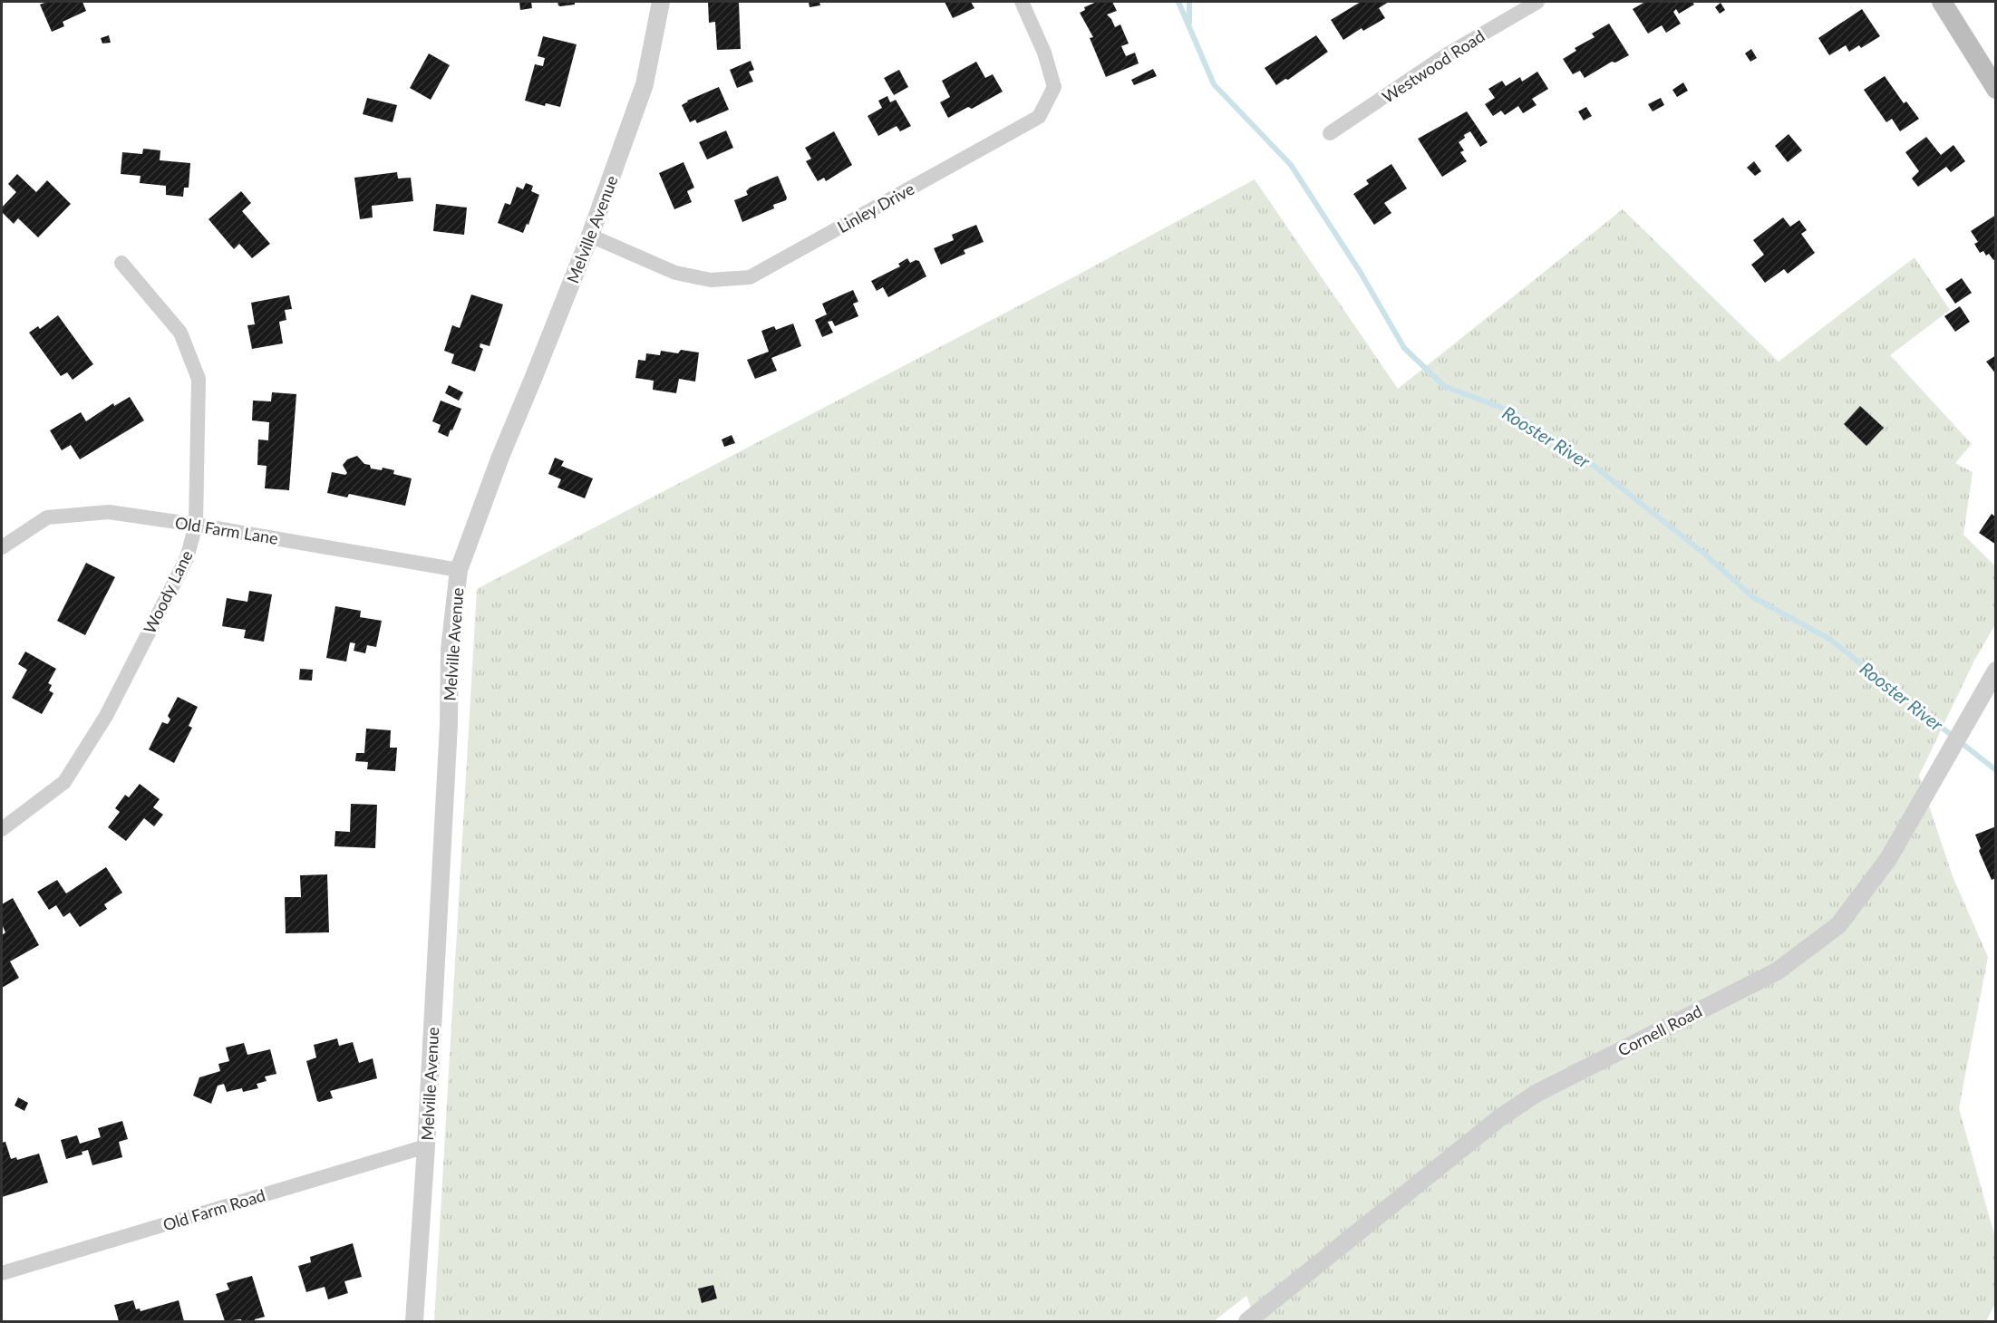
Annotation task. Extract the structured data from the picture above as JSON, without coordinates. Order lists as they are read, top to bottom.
{
  "streets": {
    "street": [
      "Westwood Road",
      "Linley Drive",
      "Melville Avenue",
      "Old Farm Lane",
      "Woody Lane",
      "Cornell Road",
      "Old Farm Road"
    ]
  },
  "crossings": [
    ["Linley Drive", "Melville Avenue"],
    ["Melville Avenue", "Old Farm Lane"],
    ["Melville Avenue", "Old Farm Road"],
    ["Old Farm Lane", "Woody Lane"]
  ],
  "water": ["Rooster River"]
}
